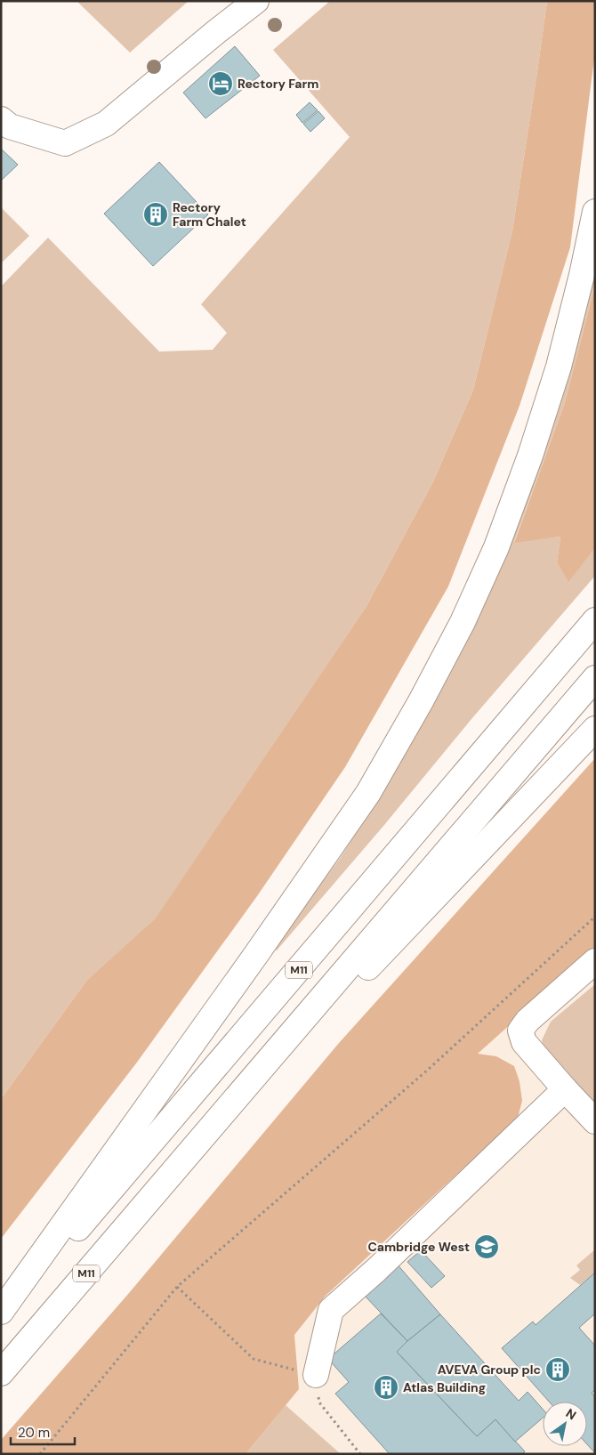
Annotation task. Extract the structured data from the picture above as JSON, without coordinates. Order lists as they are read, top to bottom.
{
  "streets": {
    "main road": ["M11"]
  },
  "places": {
    "hotel": ["Rectory Farm"],
    "building": ["Rectory Farm Chalet", "AVEVA Group plc", "Atlas Building"],
    "school or university": ["Cambridge West"]
  },
  "scale_bar": "20 m",
  "north": "top right"
}
